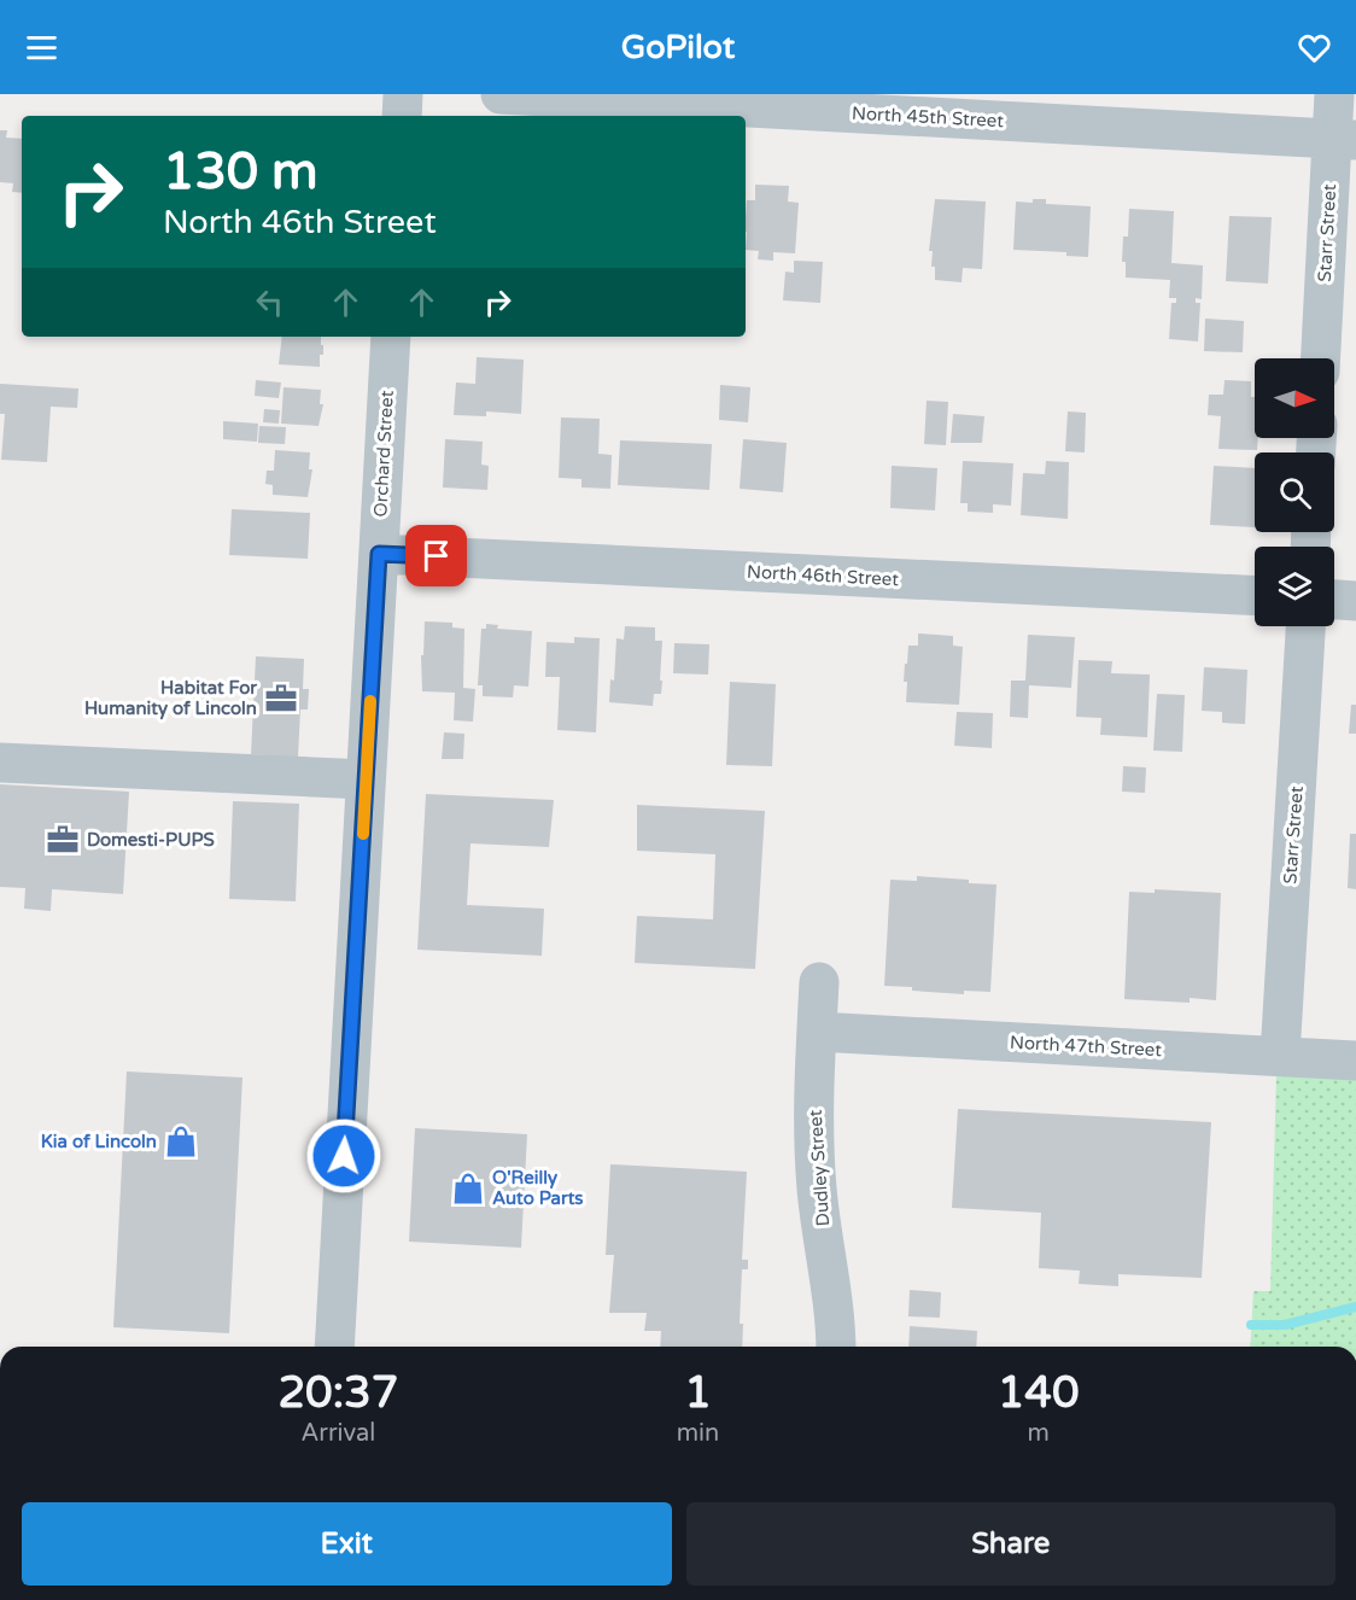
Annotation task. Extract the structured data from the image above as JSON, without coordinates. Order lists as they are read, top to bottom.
{
  "streets": {
    "street": [
      "North 45th Street",
      "Starr Street",
      "Orchard Street",
      "North 46th Street",
      "North 47th Street",
      "Dudley Street"
    ]
  },
  "crossings": [
    ["North 45th Street", "Starr Street"],
    ["Starr Street", "North 47th Street"],
    ["Orchard Street", "North 46th Street"],
    ["North 47th Street", "Dudley Street"]
  ],
  "places": {
    "office": ["Habitat For Humanity of Lincoln", "Domesti-PUPS"],
    "shop": ["Kia of Lincoln", "O'Reilly Auto Parts"]
  },
  "north": "right",
  "page": {
    "header": "GoPilot",
    "turn": ["130 m", "North 46th Street"],
    "eta": [
      "20:37",
      "Arrival",
      "1",
      "min",
      "140",
      "m"
    ],
    "buttons": ["Exit", "Share"]
  }
}
